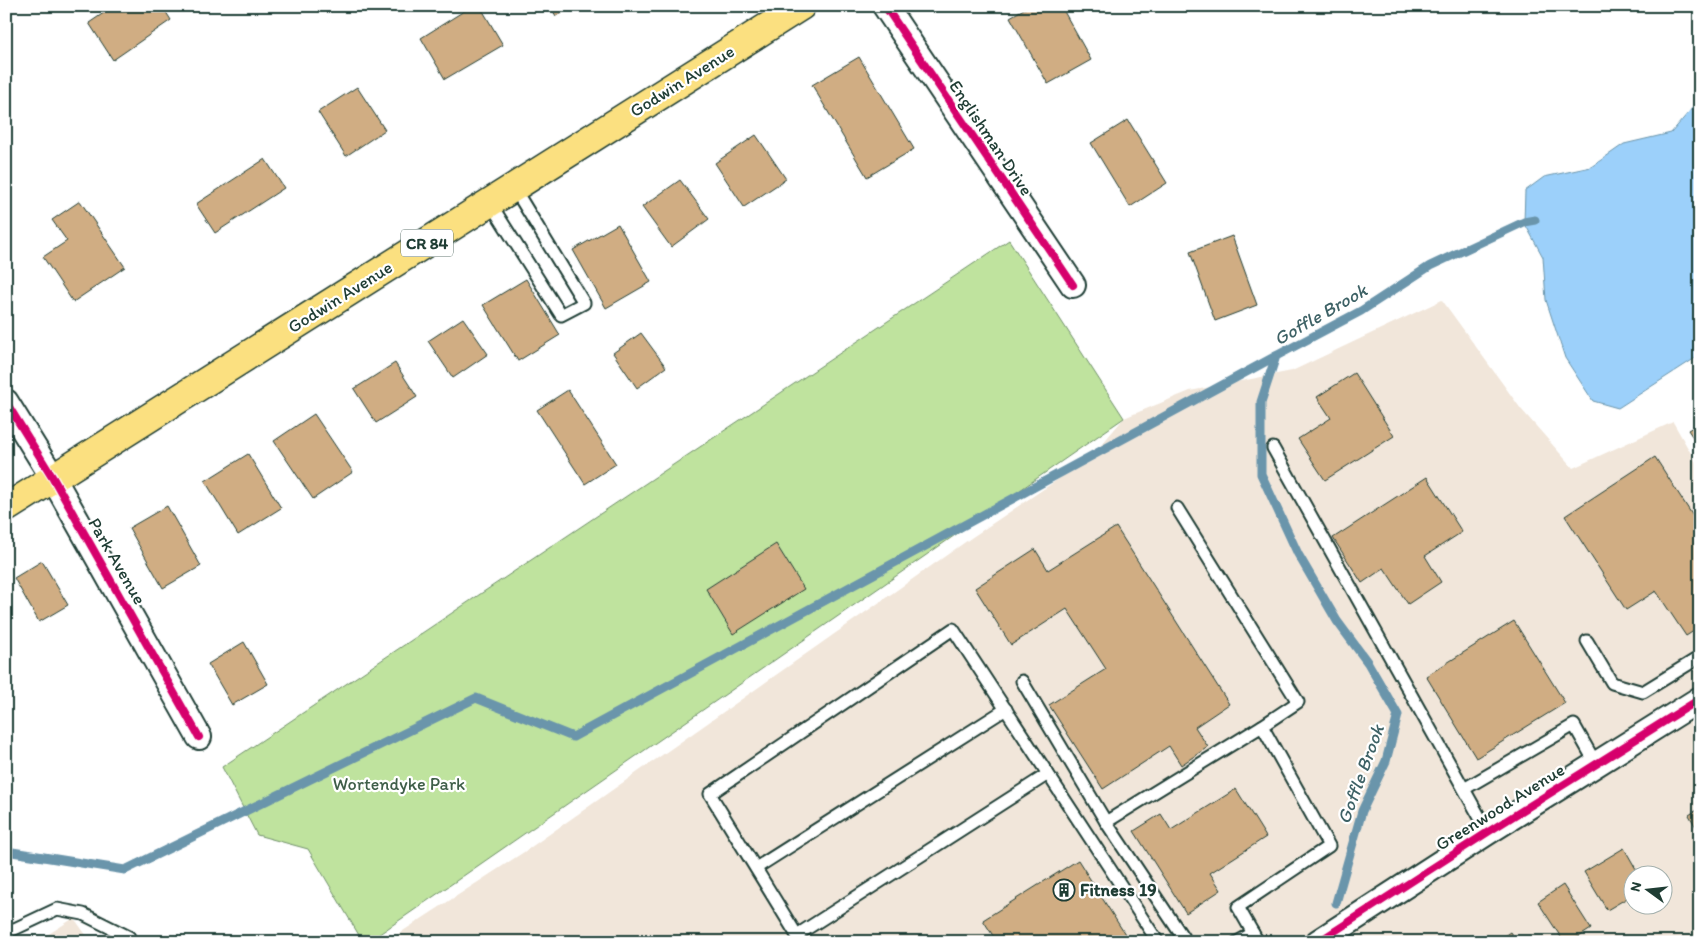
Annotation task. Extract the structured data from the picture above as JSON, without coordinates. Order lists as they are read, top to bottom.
{
  "streets": {
    "main road": ["Godwin Avenue", "CR 84"],
    "street": ["Englishman Drive", "Park Avenue", "Greenwood Avenue"]
  },
  "crossings": [
    ["Godwin Avenue", "Park Avenue"]
  ],
  "water": ["Goffle Brook"],
  "parks": ["Wortendyke Park"],
  "places": {
    "building": ["Fitness 19"]
  },
  "north": "left"
}
